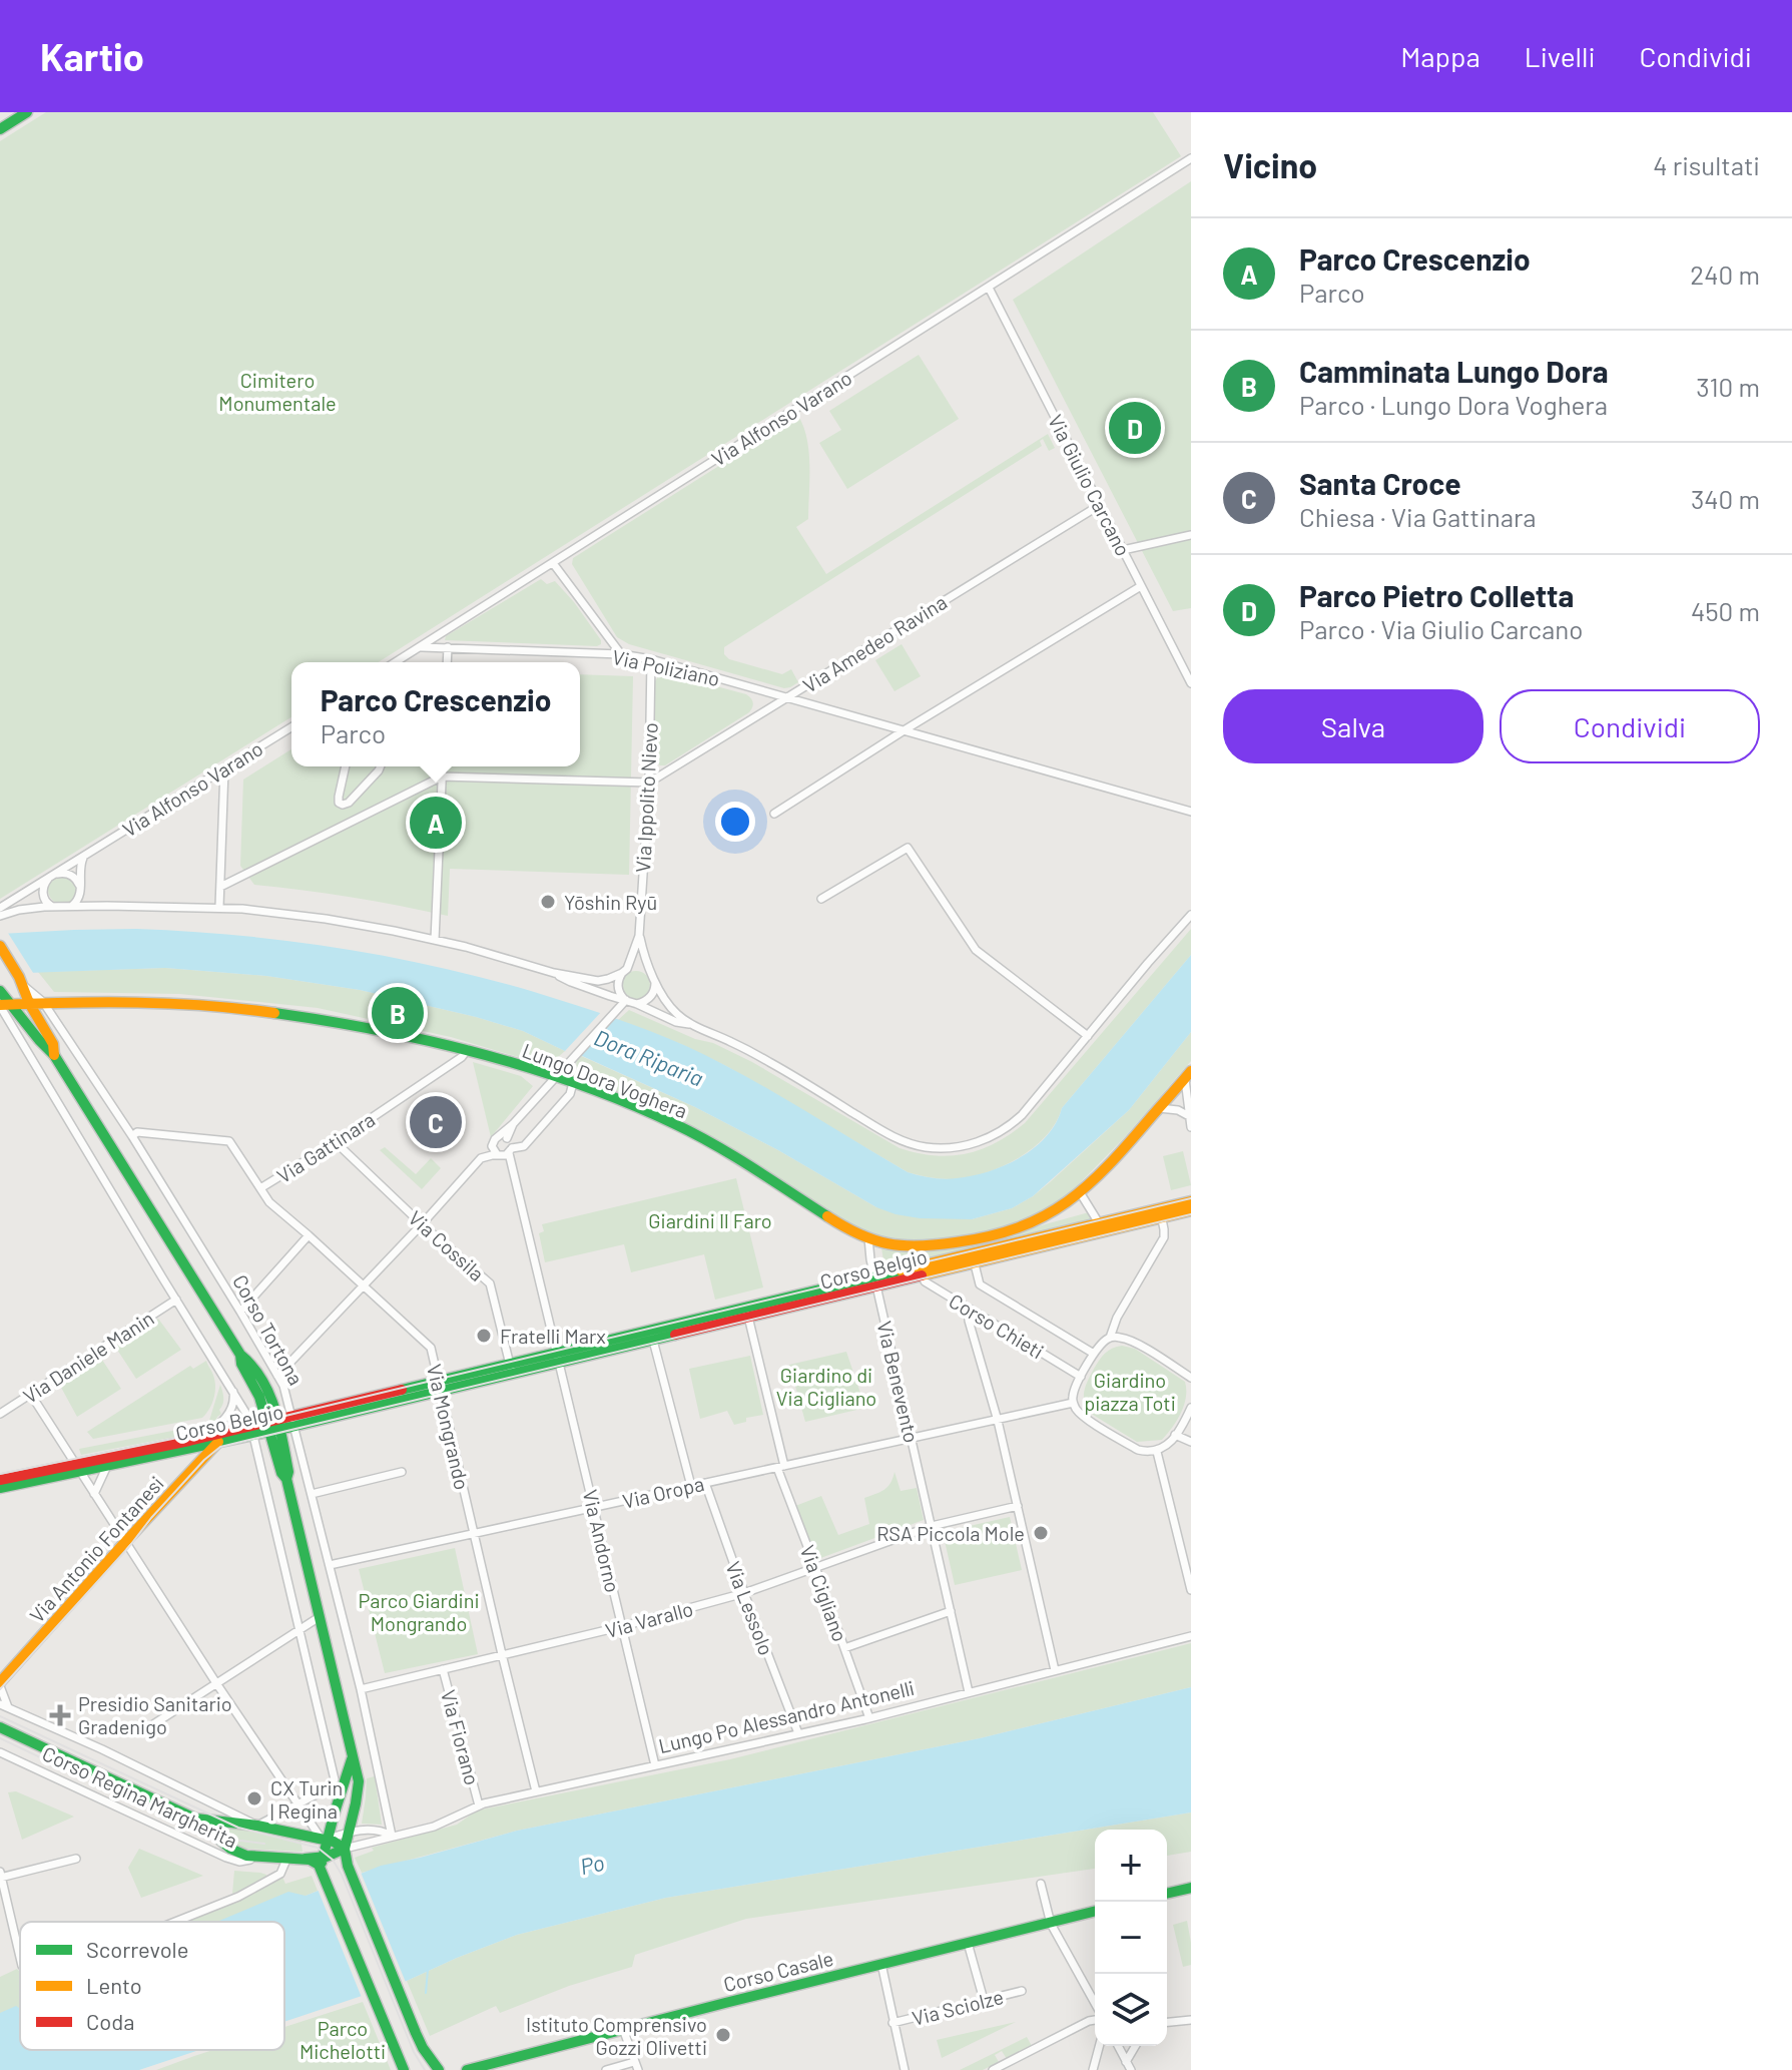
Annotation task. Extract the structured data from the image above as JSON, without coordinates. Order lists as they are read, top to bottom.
{
  "streets": {
    "main road": [
      "Lungo Dora Voghera",
      "Corso Belgio",
      "Corso Tortona",
      "Via Antonio Fontanesi",
      "Lungo Po Alessandro Antonelli",
      "Corso Regina Margherita",
      "Corso Casale"
    ],
    "street": [
      "Via Alfonso Varano",
      "Via Giulio Carcano",
      "Via Amedeo Ravina",
      "Via Poliziano",
      "Via Ippolito Nievo",
      "Via Gattinara",
      "Via Cossila",
      "Corso Chieti",
      "Via Daniele Manin",
      "Via Benevento",
      "Via Mongrando",
      "Via Oropa",
      "Via Andorno",
      "Via Cigliano",
      "Via Lessolo",
      "Via Varallo",
      "Via Fiorano",
      "Via Sciolze"
    ]
  },
  "crossings": [
    ["Via Alfonso Varano", "Via Giulio Carcano"],
    ["Via Alfonso Varano", "Via Poliziano"],
    ["Via Giulio Carcano", "Via Amedeo Ravina"],
    ["Via Amedeo Ravina", "Via Poliziano"],
    ["Via Amedeo Ravina", "Via Ippolito Nievo"],
    ["Via Poliziano", "Via Ippolito Nievo"],
    ["Lungo Dora Voghera", "Via Gattinara"],
    ["Lungo Dora Voghera", "Corso Tortona"],
    ["Lungo Dora Voghera", "Via Benevento"],
    ["Via Gattinara", "Via Cossila"],
    ["Via Gattinara", "Via Mongrando"],
    ["Via Cossila", "Corso Belgio"],
    ["Corso Belgio", "Corso Chieti"],
    ["Corso Belgio", "Corso Tortona"],
    ["Corso Belgio", "Via Benevento"],
    ["Corso Belgio", "Via Mongrando"],
    ["Corso Belgio", "Via Andorno"],
    ["Corso Belgio", "Via Antonio Fontanesi"],
    ["Corso Belgio", "Via Cigliano"],
    ["Corso Tortona", "Via Mongrando"],
    ["Corso Tortona", "Via Oropa"],
    ["Corso Tortona", "Via Varallo"],
    ["Corso Tortona", "Lungo Po Alessandro Antonelli"],
    ["Corso Tortona", "Corso Regina Margherita"],
    ["Via Benevento", "Via Oropa"],
    ["Via Benevento", "Via Varallo"],
    ["Via Benevento", "Lungo Po Alessandro Antonelli"],
    ["Via Mongrando", "Via Oropa"],
    ["Via Mongrando", "Via Varallo"],
    ["Via Mongrando", "Lungo Po Alessandro Antonelli"],
    ["Via Oropa", "Via Andorno"],
    ["Via Oropa", "Via Cigliano"],
    ["Via Oropa", "Via Lessolo"],
    ["Via Andorno", "Via Varallo"],
    ["Via Andorno", "Lungo Po Alessandro Antonelli"],
    ["Via Antonio Fontanesi", "Corso Regina Margherita"],
    ["Via Cigliano", "Via Varallo"],
    ["Via Cigliano", "Lungo Po Alessandro Antonelli"],
    ["Via Lessolo", "Via Varallo"],
    ["Via Lessolo", "Lungo Po Alessandro Antonelli"],
    ["Via Varallo", "Via Fiorano"],
    ["Lungo Po Alessandro Antonelli", "Via Fiorano"],
    ["Lungo Po Alessandro Antonelli", "Corso Regina Margherita"]
  ],
  "water": ["Dora Riparia", "Po"],
  "parks": [
    "Cimitero Monumentale",
    "Giardini Il Faro",
    "Giardino di Via Cigliano",
    "Giardino piazza Toti",
    "Parco Giardini Mongrando",
    "Parco Michelotti"
  ],
  "places": {
    "other": [
      "Yōshin Ryū",
      "Fratelli Marx",
      "RSA Piccola Mole",
      "CX Turin | Regina",
      "Istituto Comprensivo Gozzi Olivetti"
    ],
    "health": ["Presidio Sanitario Gradenigo"]
  },
  "legend": ["Scorrevole", "Lento", "Coda"],
  "page": {
    "header": "Kartio",
    "nav": ["Mappa", "Livelli", "Condividi"],
    "heading": ["Vicino", "4 risultati"],
    "list": [
      {
        "mark": "A",
        "name": "Parco Crescenzio",
        "note": "Parco",
        "value": "240 m"
      },
      {
        "mark": "B",
        "name": "Camminata Lungo Dora",
        "note": "Parco · Lungo Dora Voghera",
        "value": "310 m"
      },
      {
        "mark": "C",
        "name": "Santa Croce",
        "note": "Chiesa · Via Gattinara",
        "value": "340 m"
      },
      {
        "mark": "D",
        "name": "Parco Pietro Colletta",
        "note": "Parco · Via Giulio Carcano",
        "value": "450 m"
      }
    ],
    "pins": [
      "D",
      "A",
      "B",
      "C"
    ],
    "popup": ["Parco Crescenzio", "Parco"],
    "buttons": ["Salva", "Condividi"],
    "map_buttons": ["+", "−"]
  }
}
